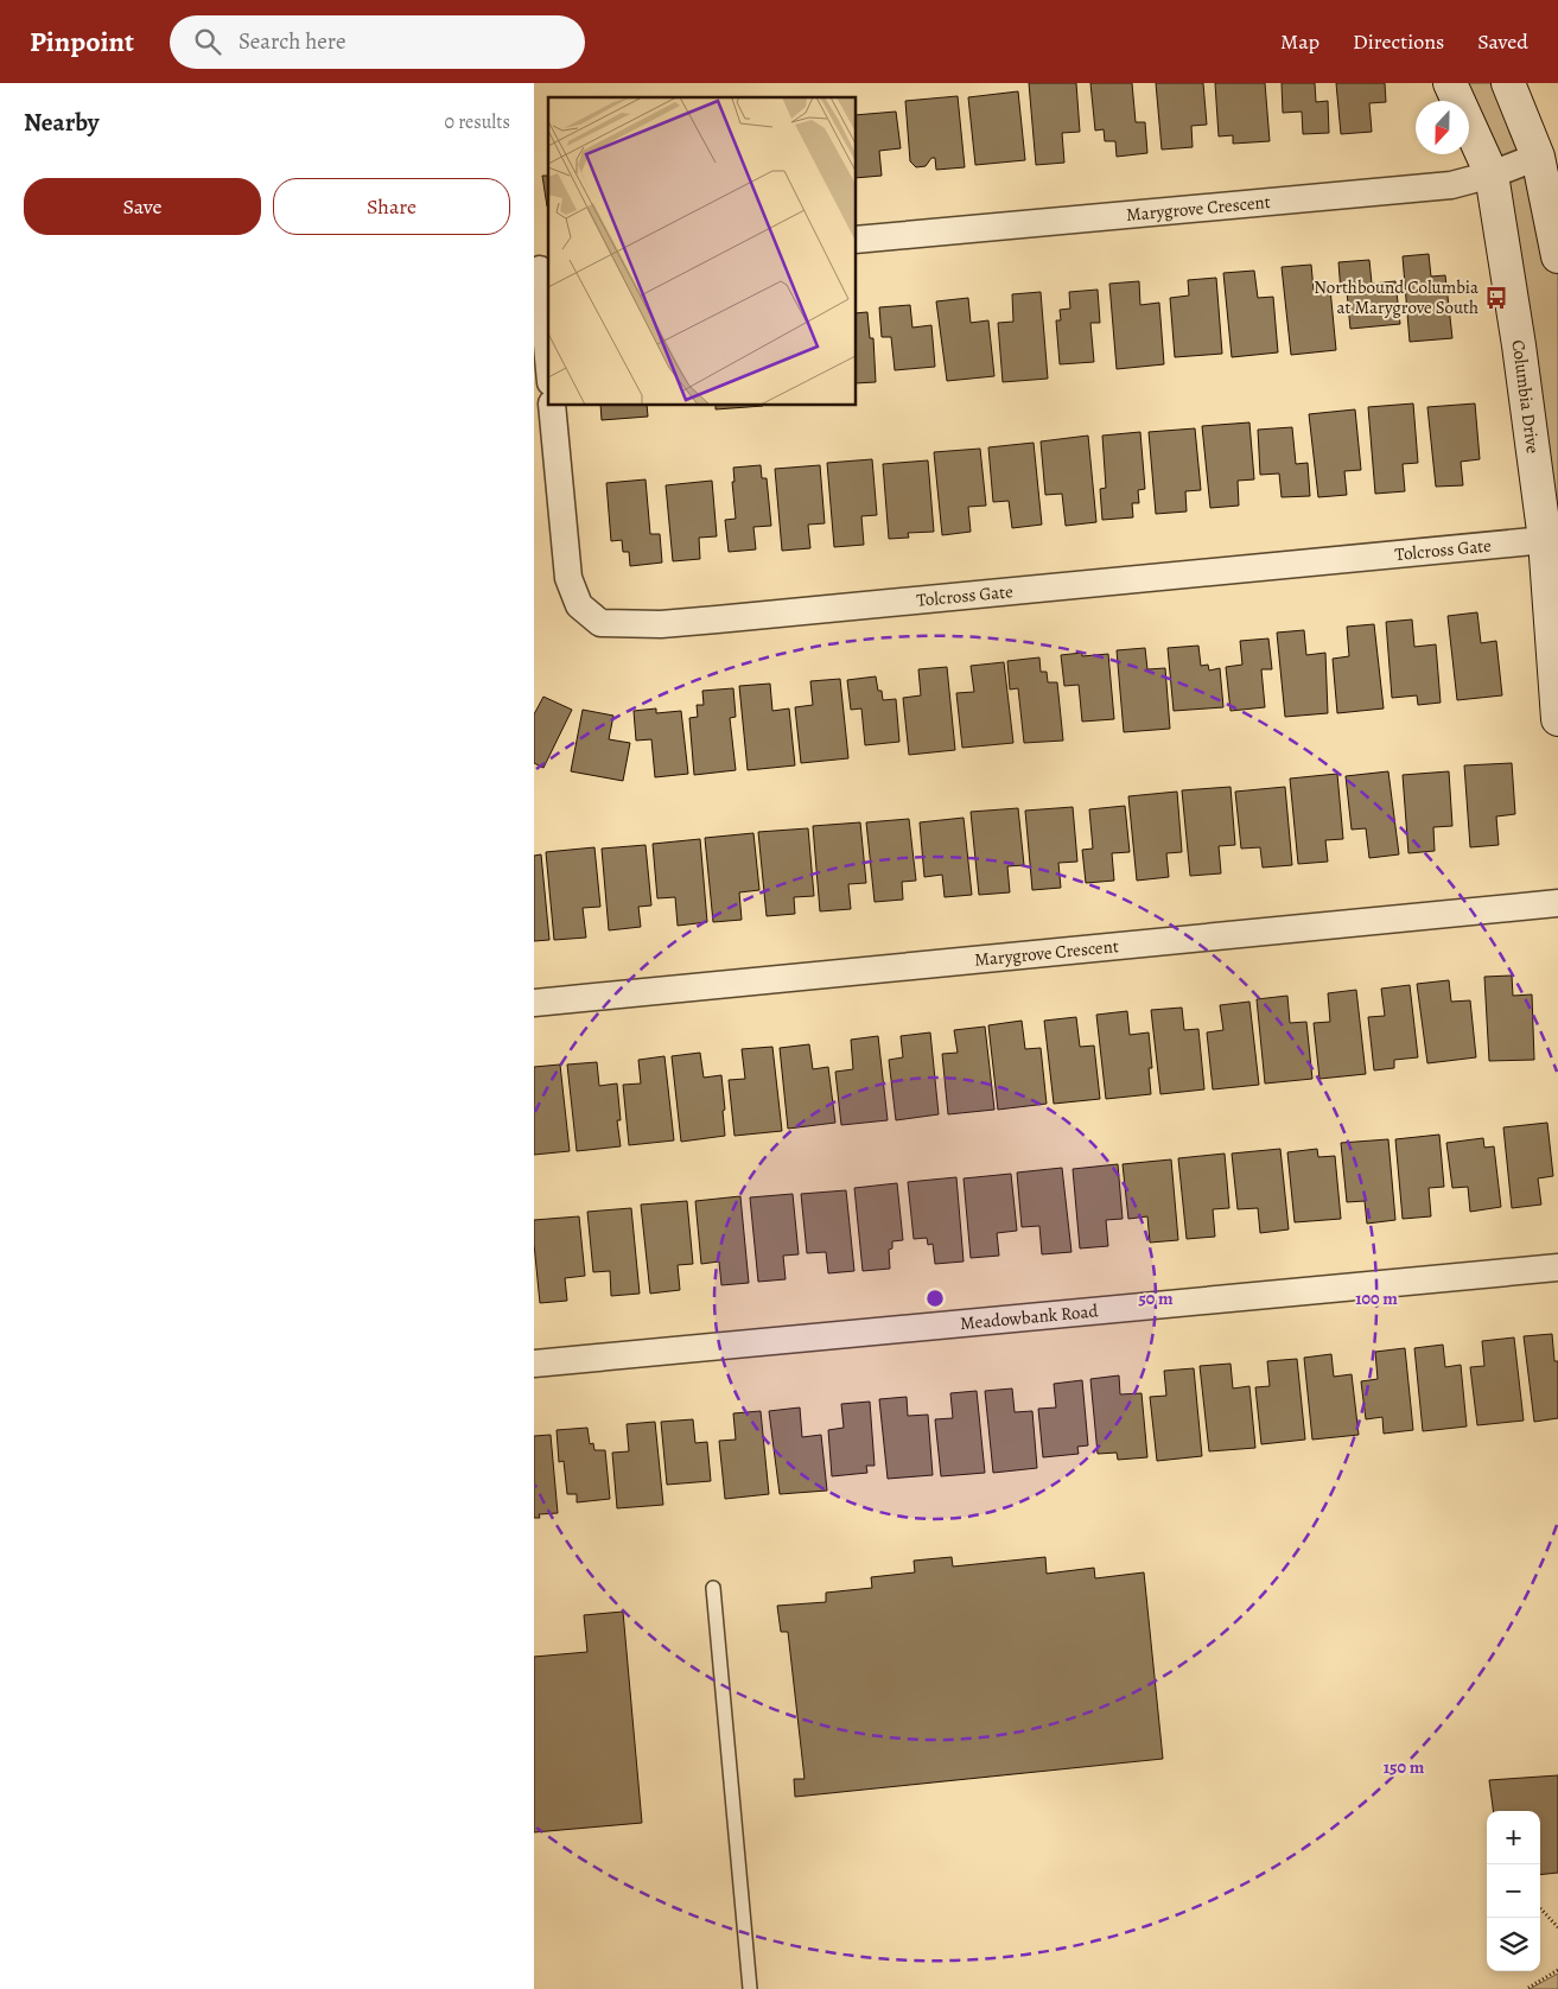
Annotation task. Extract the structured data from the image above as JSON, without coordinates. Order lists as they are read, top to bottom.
{
  "streets": {
    "street": [
      "Marygrove Crescent",
      "Columbia Drive",
      "Tolcross Gate",
      "Meadowbank Road"
    ]
  },
  "crossings": [
    ["Marygrove Crescent", "Columbia Drive"],
    ["Columbia Drive", "Tolcross Gate"]
  ],
  "places": {
    "bus stop": ["Northbound Columbia at Marygrove South"]
  },
  "north": "bottom",
  "page": {
    "header": "Pinpoint",
    "search": "Search here",
    "nav": ["Map", "Directions", "Saved"],
    "heading": ["Nearby", "0 results"],
    "buttons": ["Save", "Share"],
    "map_buttons": ["+", "−"]
  },
  "rings": ["50 m", "100 m", "150 m"]
}
